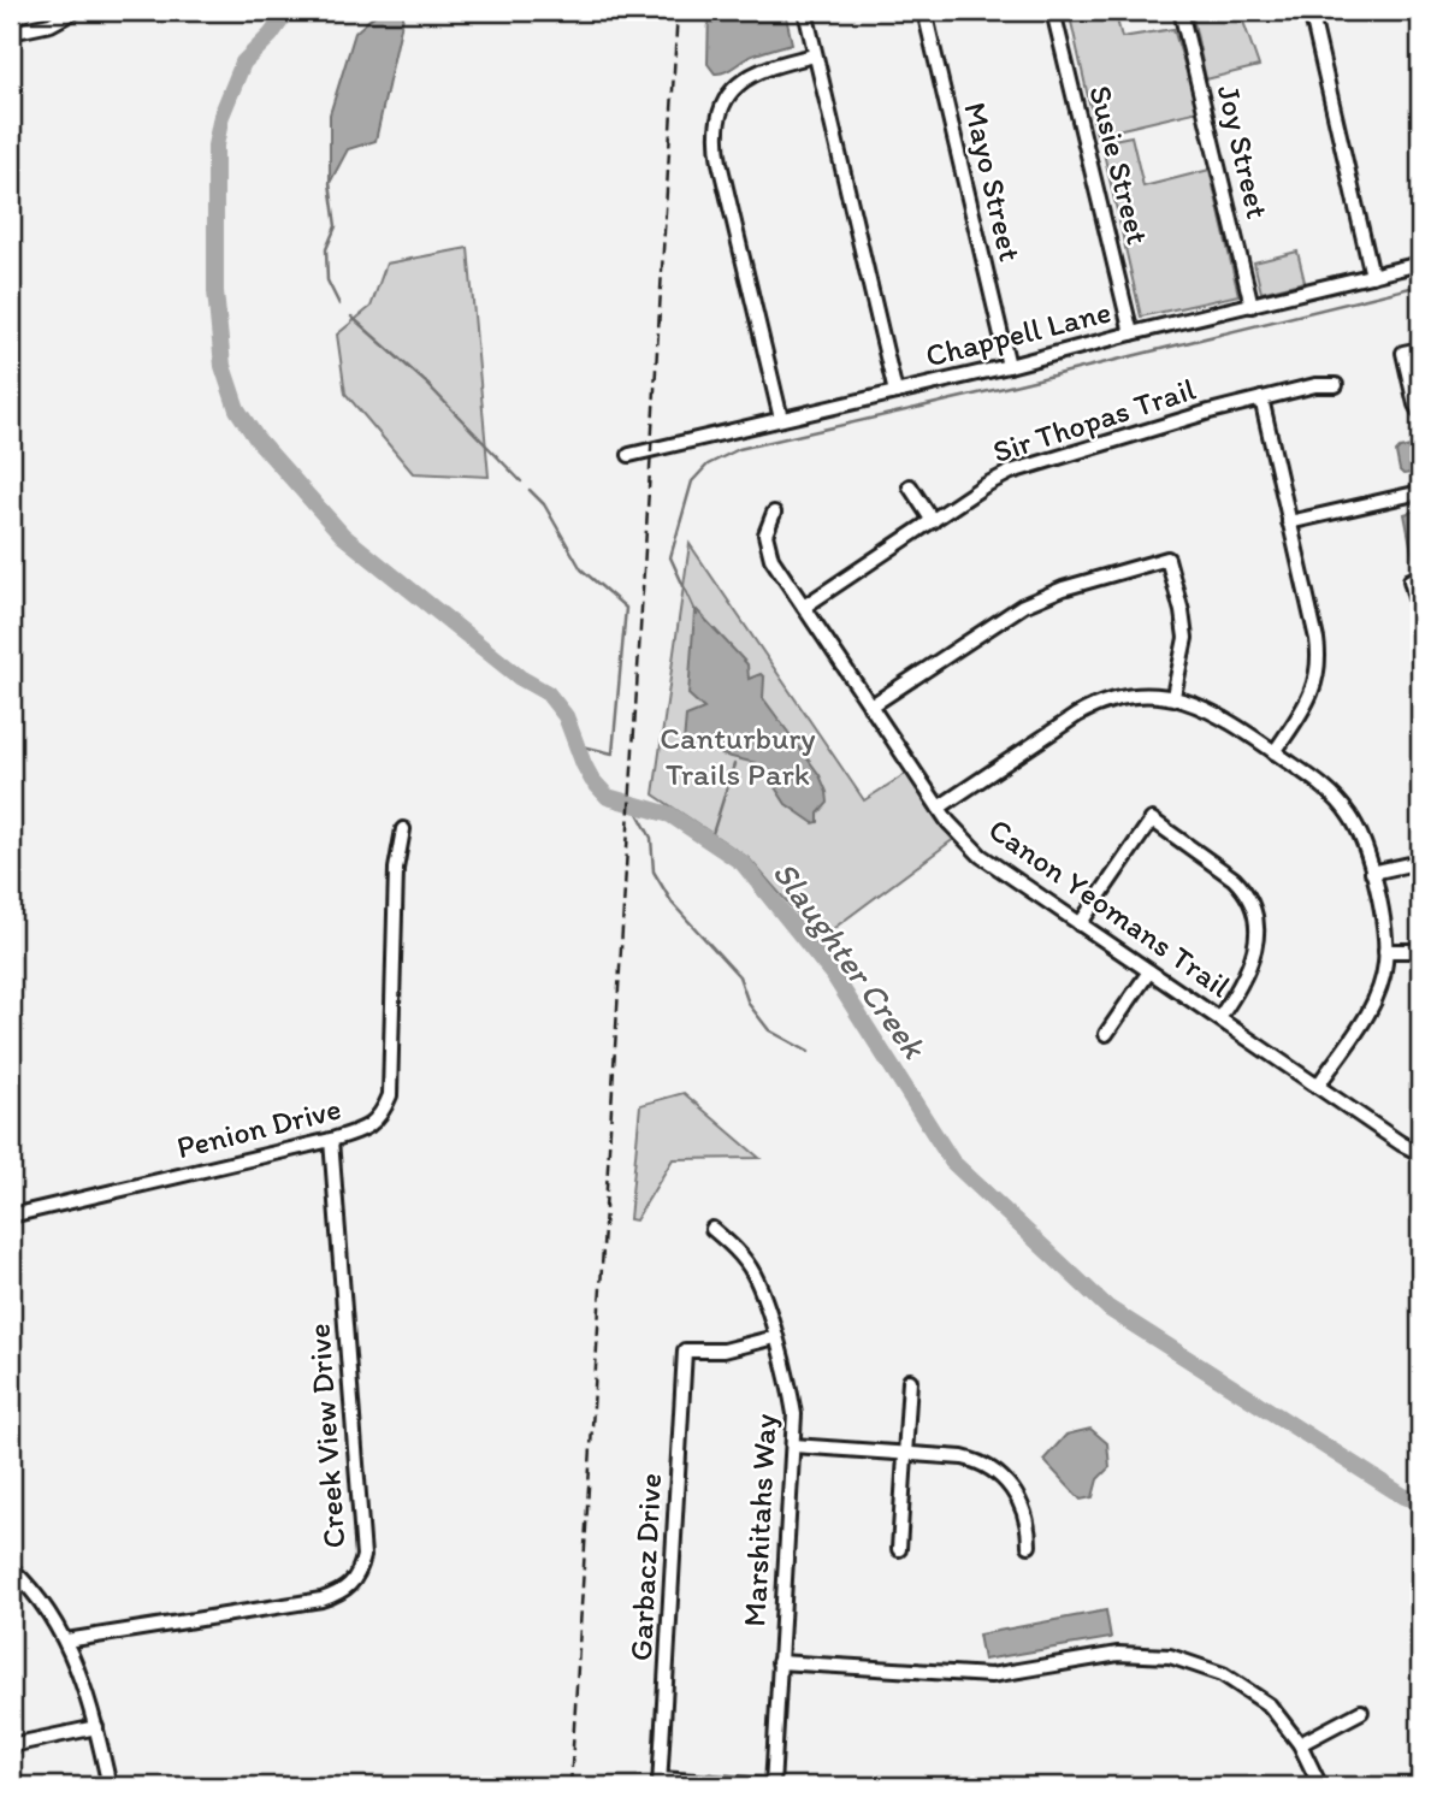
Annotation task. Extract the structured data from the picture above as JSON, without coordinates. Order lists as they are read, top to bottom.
{
  "streets": {
    "street": [
      "Joy Street",
      "Susie Street",
      "Mayo Street",
      "Chappell Lane",
      "Sir Thopas Trail",
      "Canon Yeomans Trail",
      "Penion Drive",
      "Creek View Drive",
      "Marshitahs Way",
      "Garbacz Drive"
    ]
  },
  "crossings": [
    ["Joy Street", "Chappell Lane"],
    ["Susie Street", "Chappell Lane"],
    ["Mayo Street", "Chappell Lane"],
    ["Sir Thopas Trail", "Canon Yeomans Trail"],
    ["Penion Drive", "Creek View Drive"],
    ["Marshitahs Way", "Garbacz Drive"]
  ],
  "water": ["Slaughter Creek"],
  "parks": ["Canturbury Trails Park"]
}
